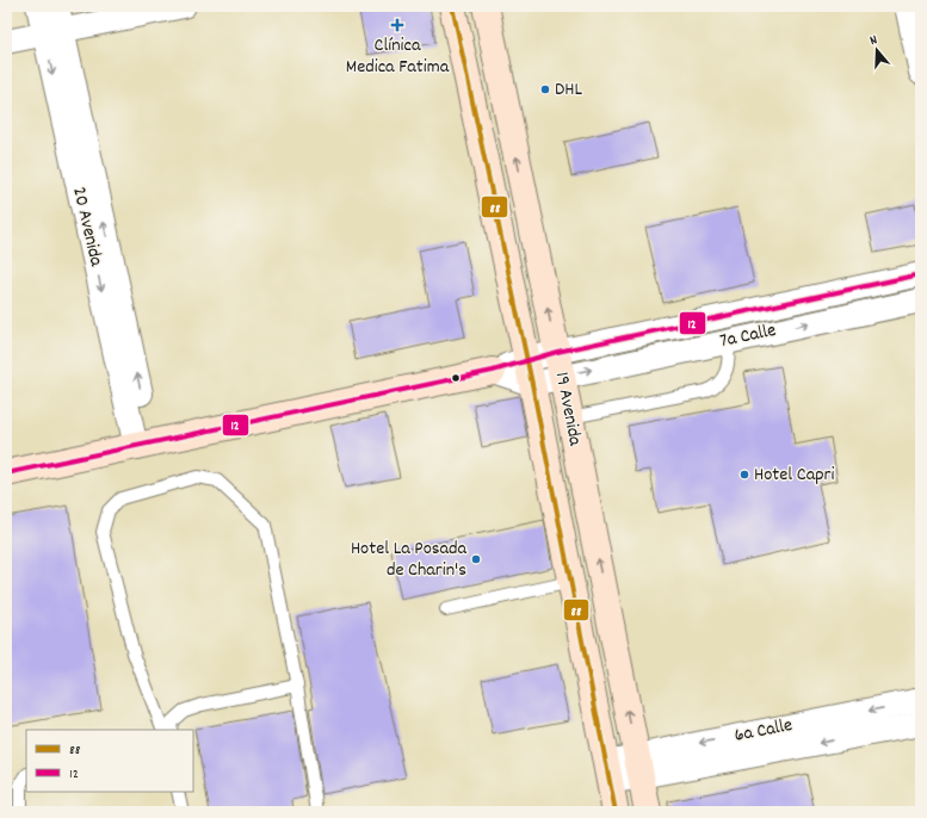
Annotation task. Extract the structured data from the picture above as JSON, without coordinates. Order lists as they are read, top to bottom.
{
  "streets": {
    "main road": ["7a Calle", "19 Avenida"],
    "street": ["20 Avenida", "6a Calle"]
  },
  "crossings": [
    ["20 Avenida", "7a Calle"],
    ["7a Calle", "19 Avenida"],
    ["19 Avenida", "6a Calle"]
  ],
  "one_way": ["6a Calle"],
  "places": {
    "health": ["Clínica Medica Fatima"],
    "other": ["DHL", "Hotel Capri", "Hotel La Posada de Charin's"]
  },
  "lines": ["transit line 88", "transit line 12"],
  "legend": ["88", "12"],
  "north": "top"
}
